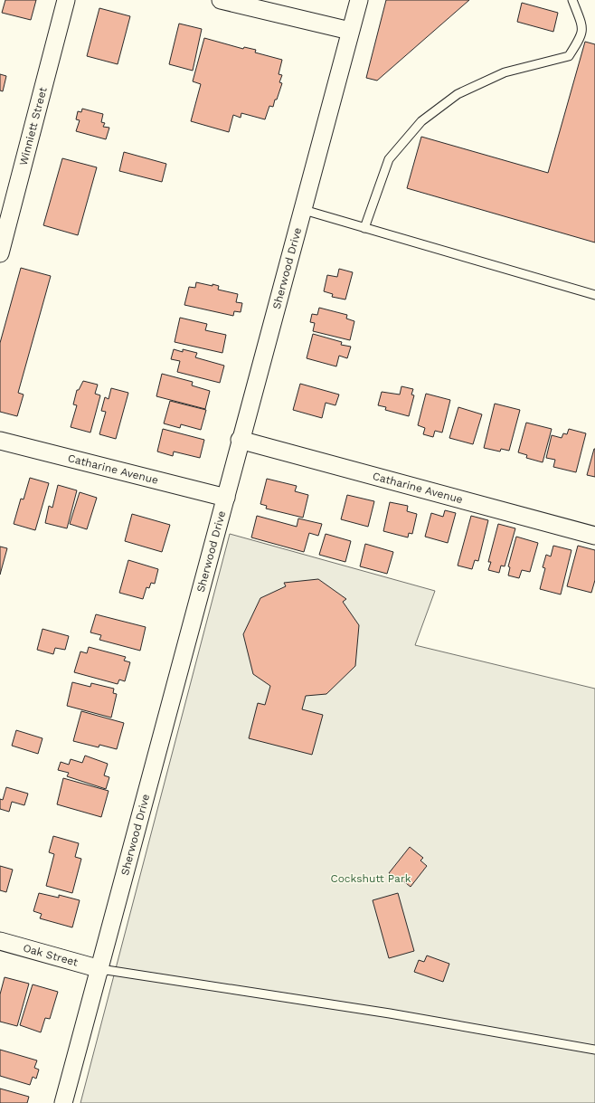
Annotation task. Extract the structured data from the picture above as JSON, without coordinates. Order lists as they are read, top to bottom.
{
  "streets": {
    "street": [
      "Winniett Street",
      "Sherwood Drive",
      "Catharine Avenue",
      "Oak Street"
    ]
  },
  "crossings": [
    ["Sherwood Drive", "Catharine Avenue"],
    ["Sherwood Drive", "Oak Street"]
  ],
  "parks": ["Cockshutt Park"]
}
